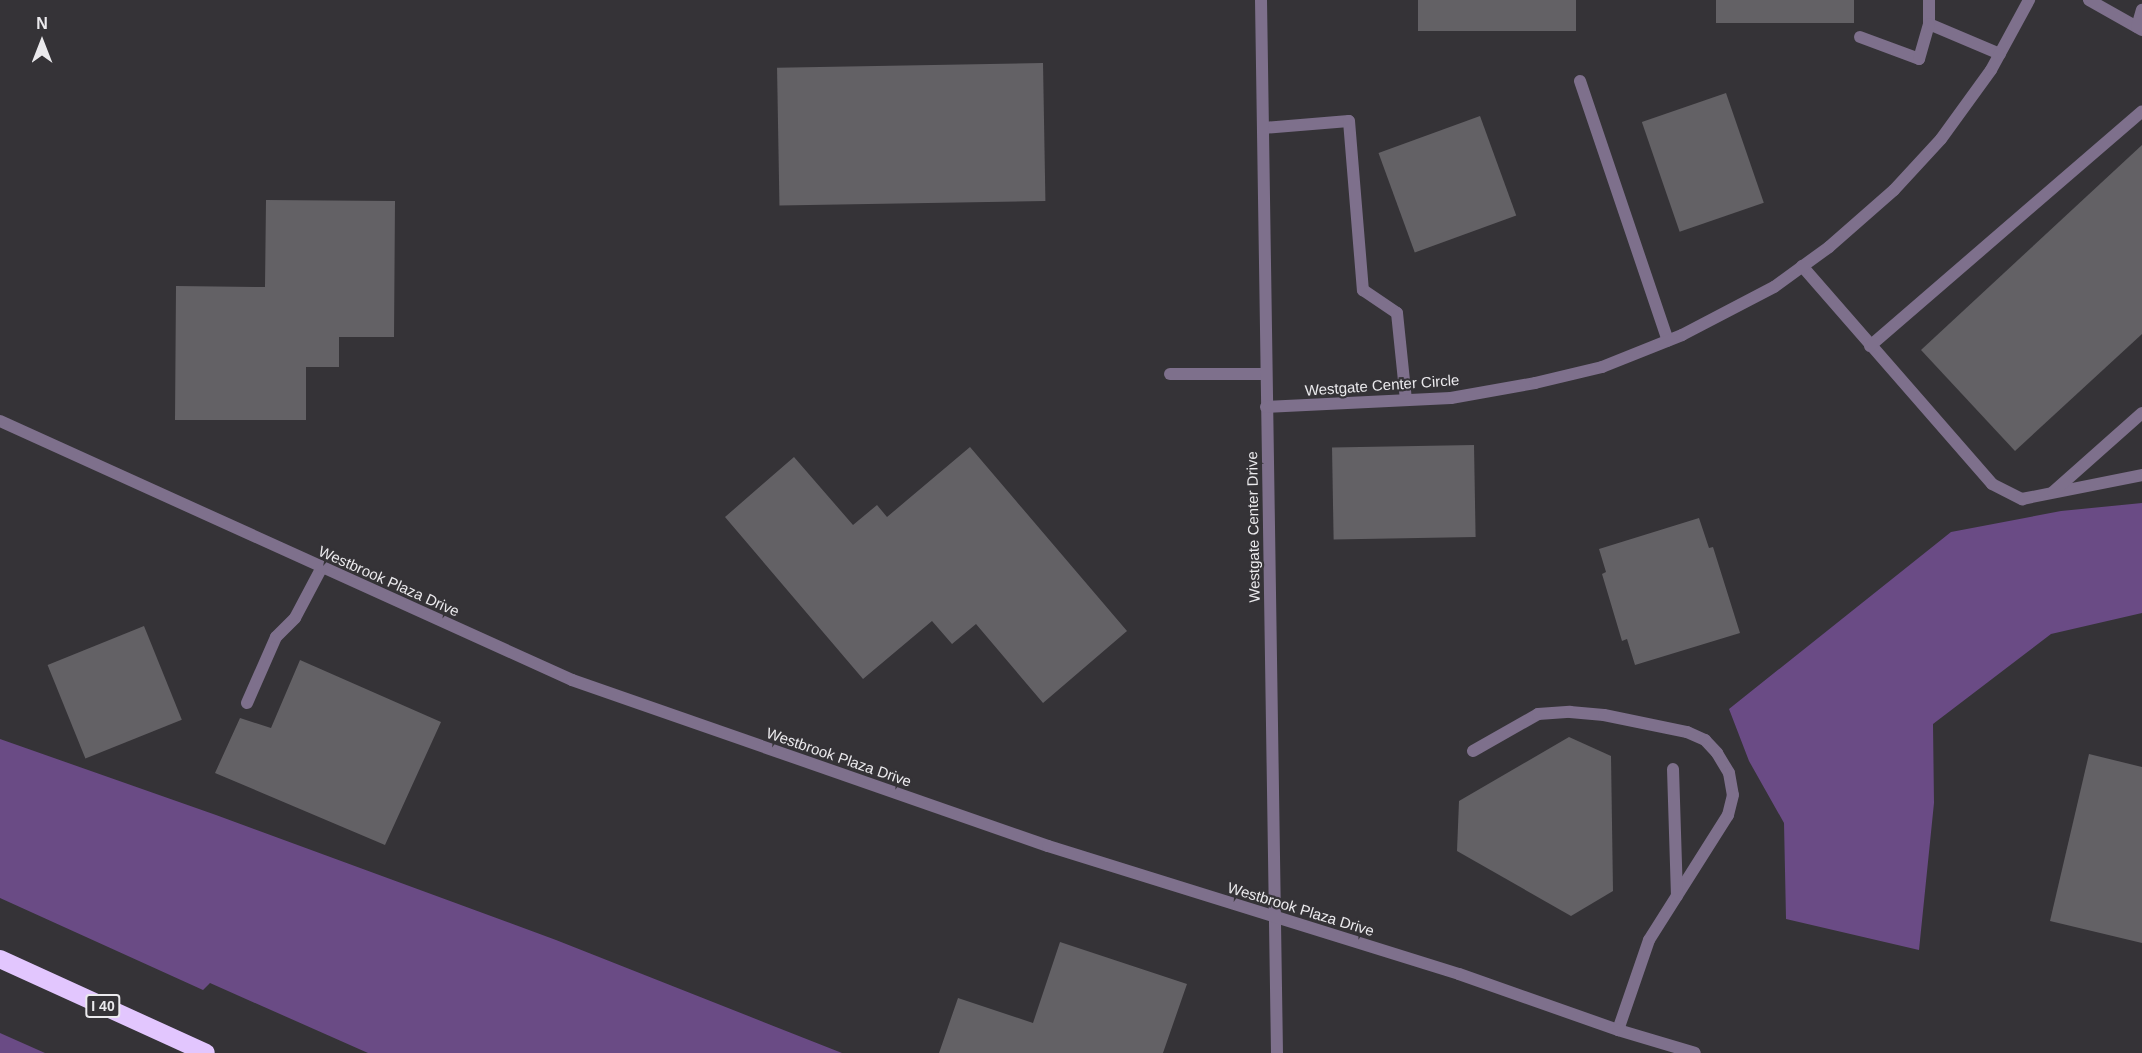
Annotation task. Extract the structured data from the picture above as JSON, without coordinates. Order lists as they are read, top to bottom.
{
  "streets": {
    "highway": ["I 40"],
    "street": ["Westgate Center Circle", "Westgate Center Drive", "Westbrook Plaza Drive"]
  },
  "crossings": [
    ["Westgate Center Circle", "Westgate Center Drive"],
    ["Westgate Center Drive", "Westbrook Plaza Drive"]
  ],
  "north": "top"
}
